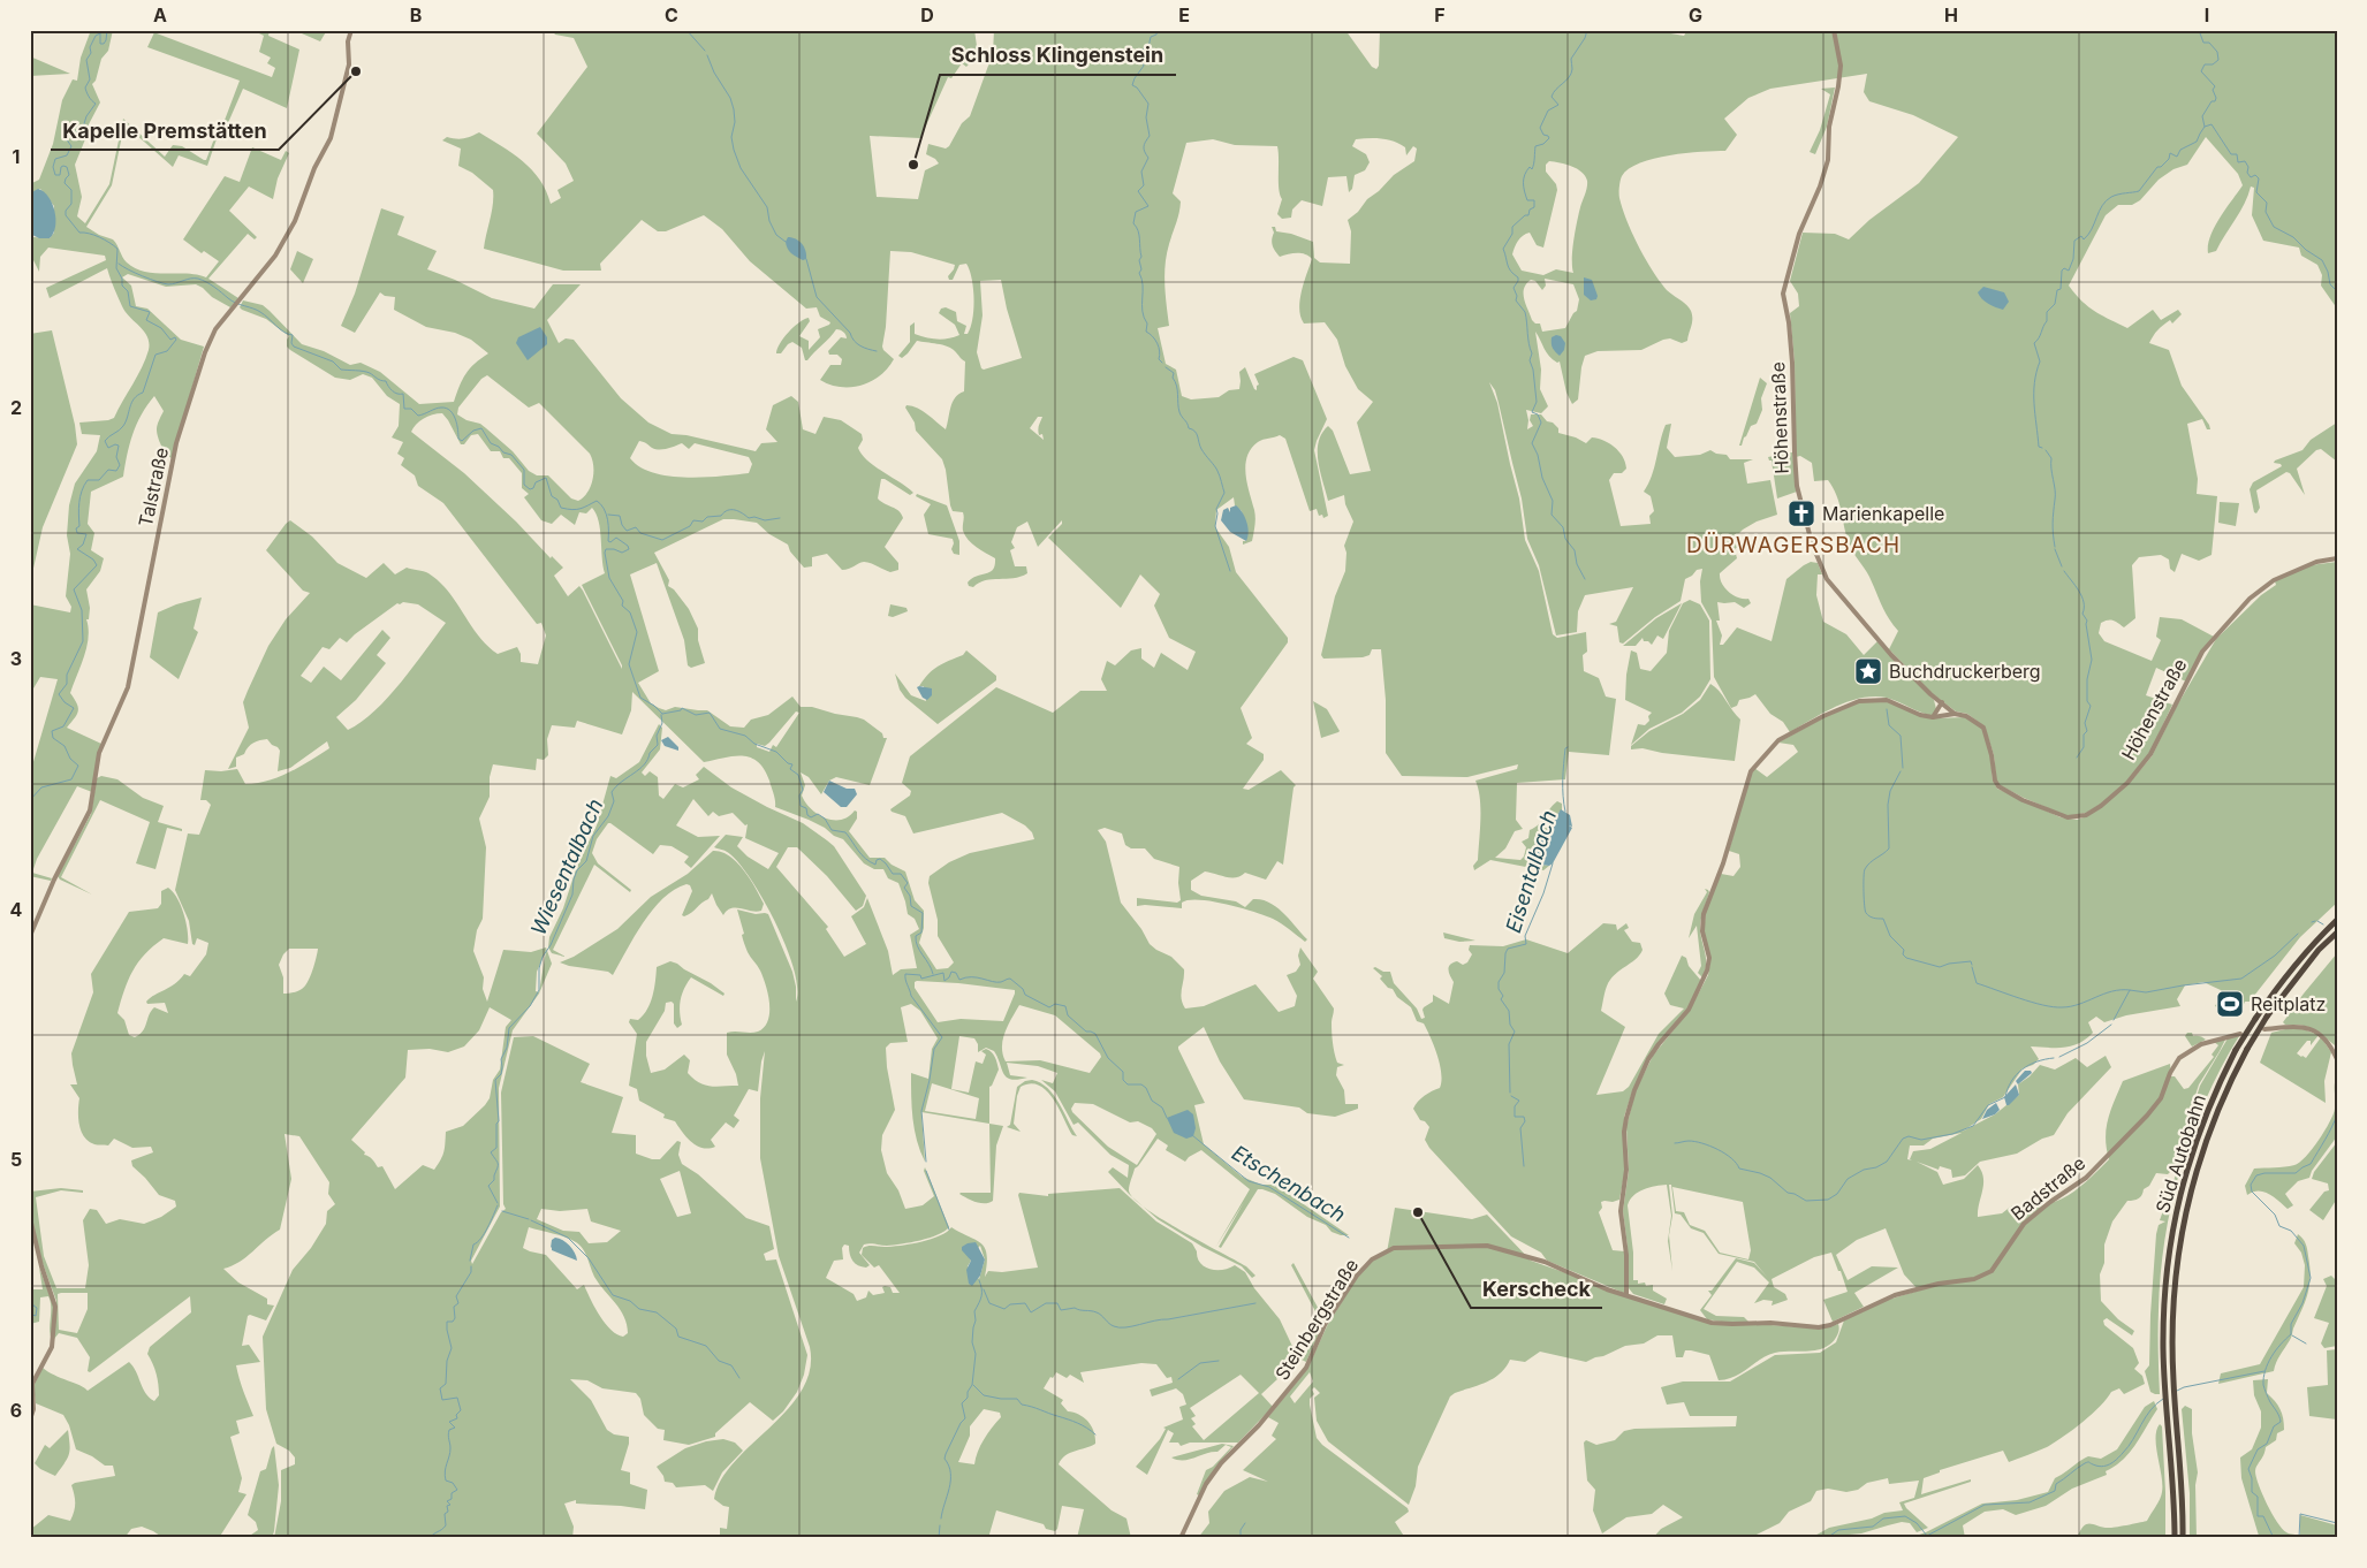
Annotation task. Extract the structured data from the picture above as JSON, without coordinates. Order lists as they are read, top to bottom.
{
  "streets": {
    "highway": ["Süd Autobahn"],
    "street": [
      "Höhenstraße",
      "Talstraße",
      "Badstraße",
      "Steinbergstraße"
    ]
  },
  "crossings": [
    ["Badstraße", "Steinbergstraße"]
  ],
  "districts": ["DÜRWAGERSBACH"],
  "water": ["Wiesentalbach", "Eisentalbach", "Etschenbach"],
  "places": {
    "other": ["Kapelle Premstätten", "Schloss Klingenstein", "Kerscheck"],
    "church": ["Marienkapelle"],
    "place": ["Buchdruckerberg"],
    "sports": ["Reitplatz"]
  },
  "grid": {
    "columns": [
      "A",
      "B",
      "C",
      "D",
      "E",
      "F",
      "G",
      "H",
      "I"
    ],
    "rows": [
      "1",
      "2",
      "3",
      "4",
      "5",
      "6"
    ]
  }
}
